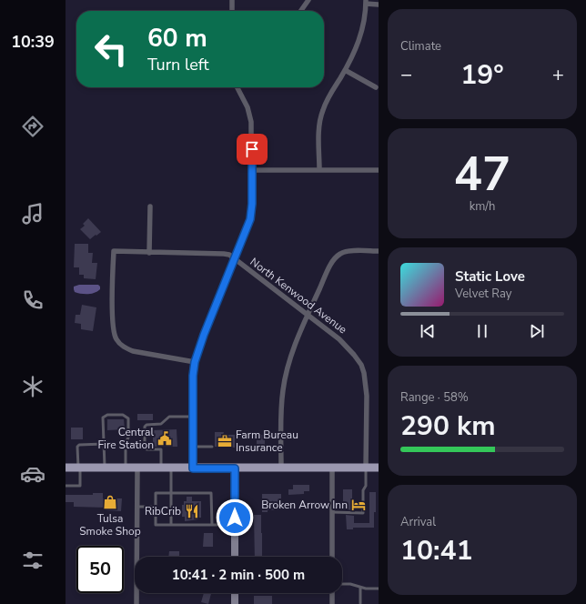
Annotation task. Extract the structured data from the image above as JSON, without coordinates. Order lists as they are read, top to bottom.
{
  "streets": {
    "street": ["North Kenwood Avenue"]
  },
  "places": {
    "public building": ["Central Fire Station"],
    "office": ["Farm Bureau Insurance"],
    "shop": ["Tulsa Smoke Shop"],
    "hotel": ["Broken Arrow Inn"],
    "restaurant": ["RibCrib"]
  },
  "page": {
    "tabs": "10:39",
    "tile": [
      "Climate",
      ["47", "km/h"],
      ["Range · 58%", "290 km"],
      ["Arrival", "10:41"]
    ],
    "turn": ["60 m", "Turn left"],
    "heat": ["−", "19°", "+"],
    "song": ["Static Love", "Velvet Ray"],
    "limit": "50",
    "trip": "10:41 · 2 min · 500 m"
  }
}
